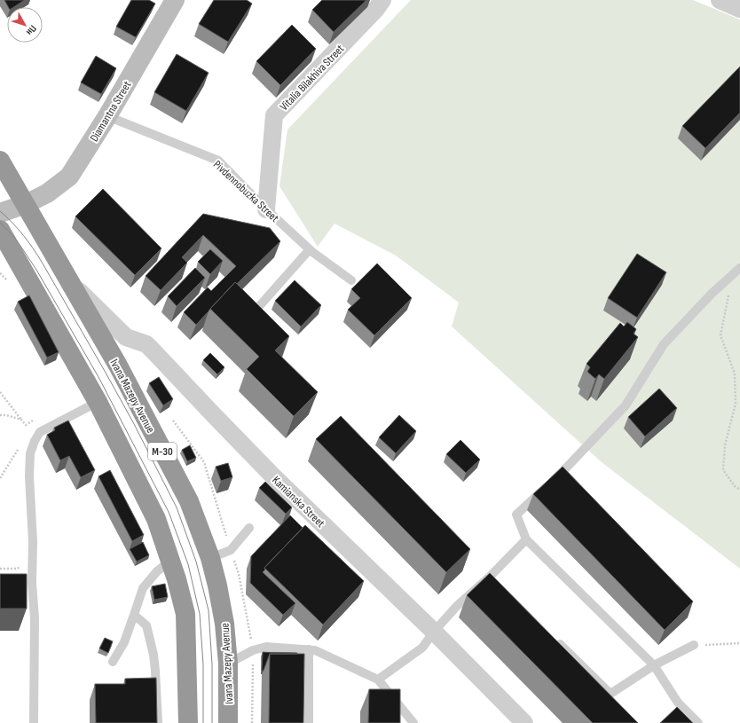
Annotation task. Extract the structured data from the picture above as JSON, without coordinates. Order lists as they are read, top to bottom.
{
  "streets": {
    "highway": ["Ivana Mazepy Avenue", "М-30"],
    "street": ["Vitalia Bilakhiva Street", "Diamantna Street", "Kamianska Street"],
    "lane": ["Pivdennobuzka Street"]
  },
  "crossings": [
    ["Vitalia Bilakhiva Street", "Pivdennobuzka Street"],
    ["Diamantna Street", "Pivdennobuzka Street"],
    ["Diamantna Street", "Ivana Mazepy Avenue"],
    ["Diamantna Street", "М-30"],
    ["Ivana Mazepy Avenue", "М-30"],
    ["Ivana Mazepy Avenue", "Kamianska Street"]
  ],
  "north": "bottom right"
}
